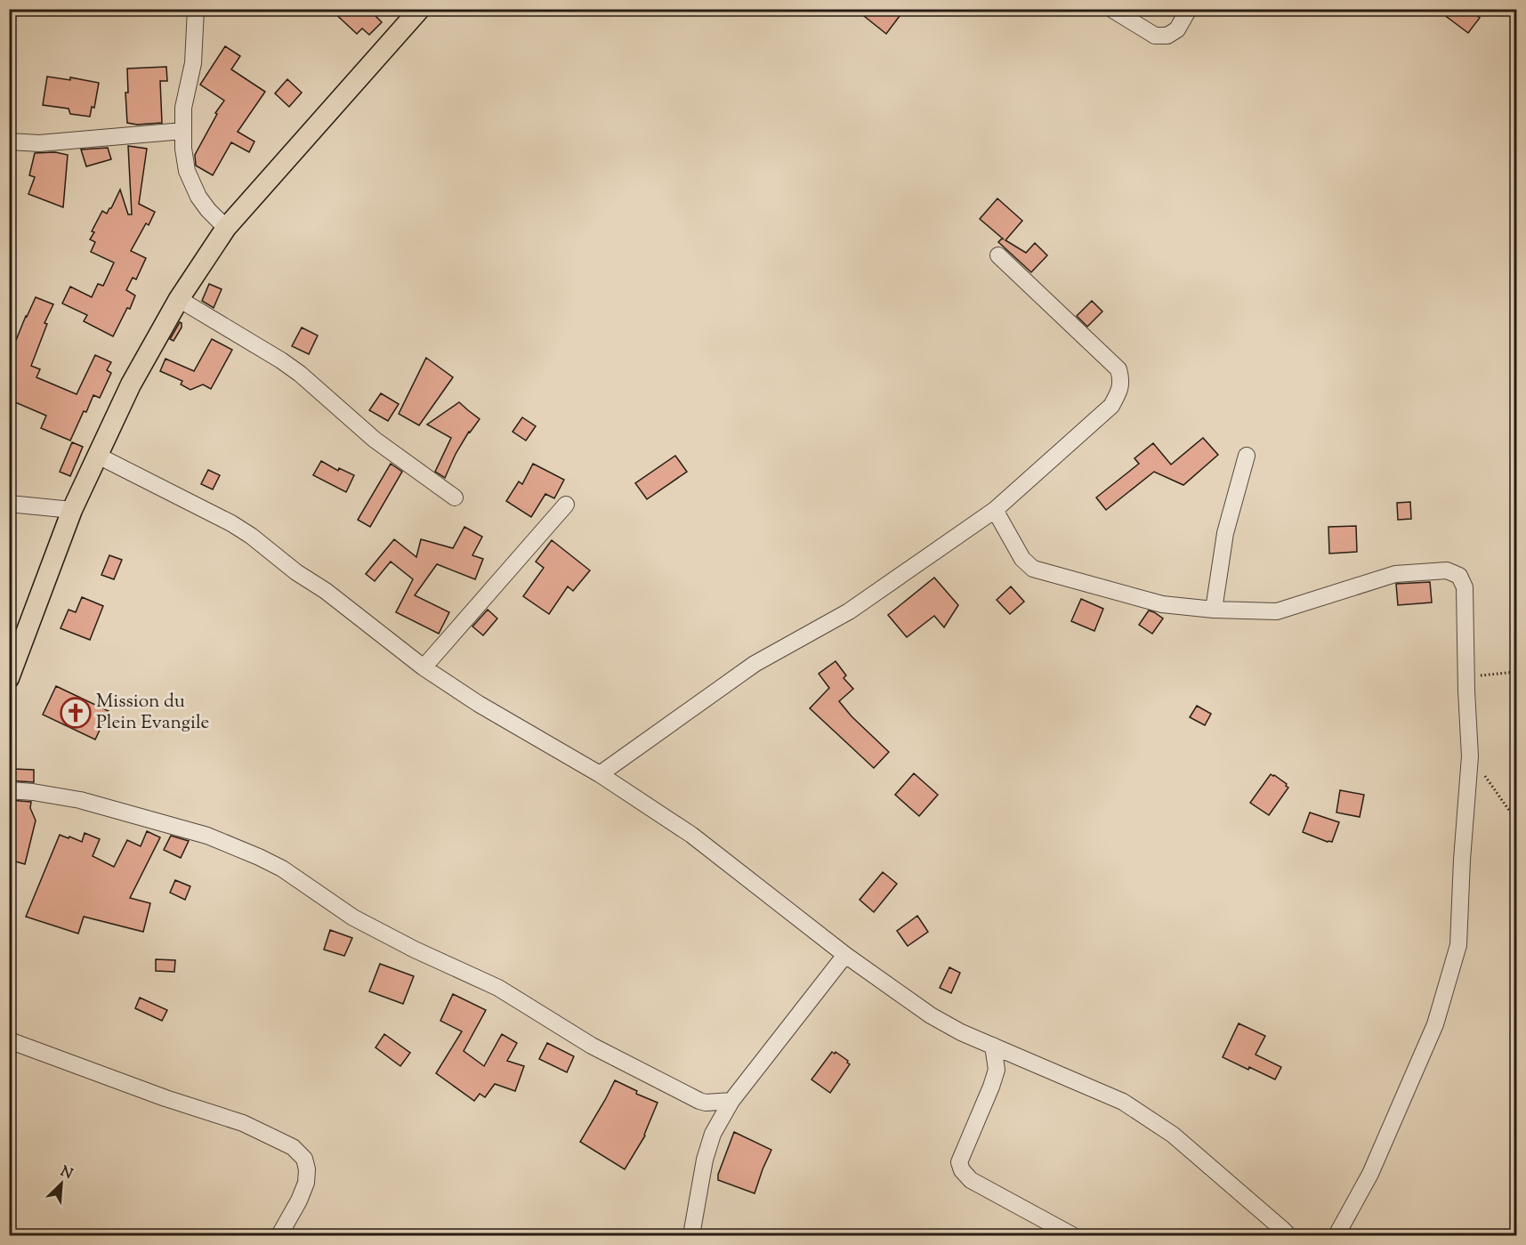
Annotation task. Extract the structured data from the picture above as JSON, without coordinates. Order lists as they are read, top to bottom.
{
  "places": {
    "church": ["Mission du Plein Evangile"]
  },
  "north": "top right"
}
